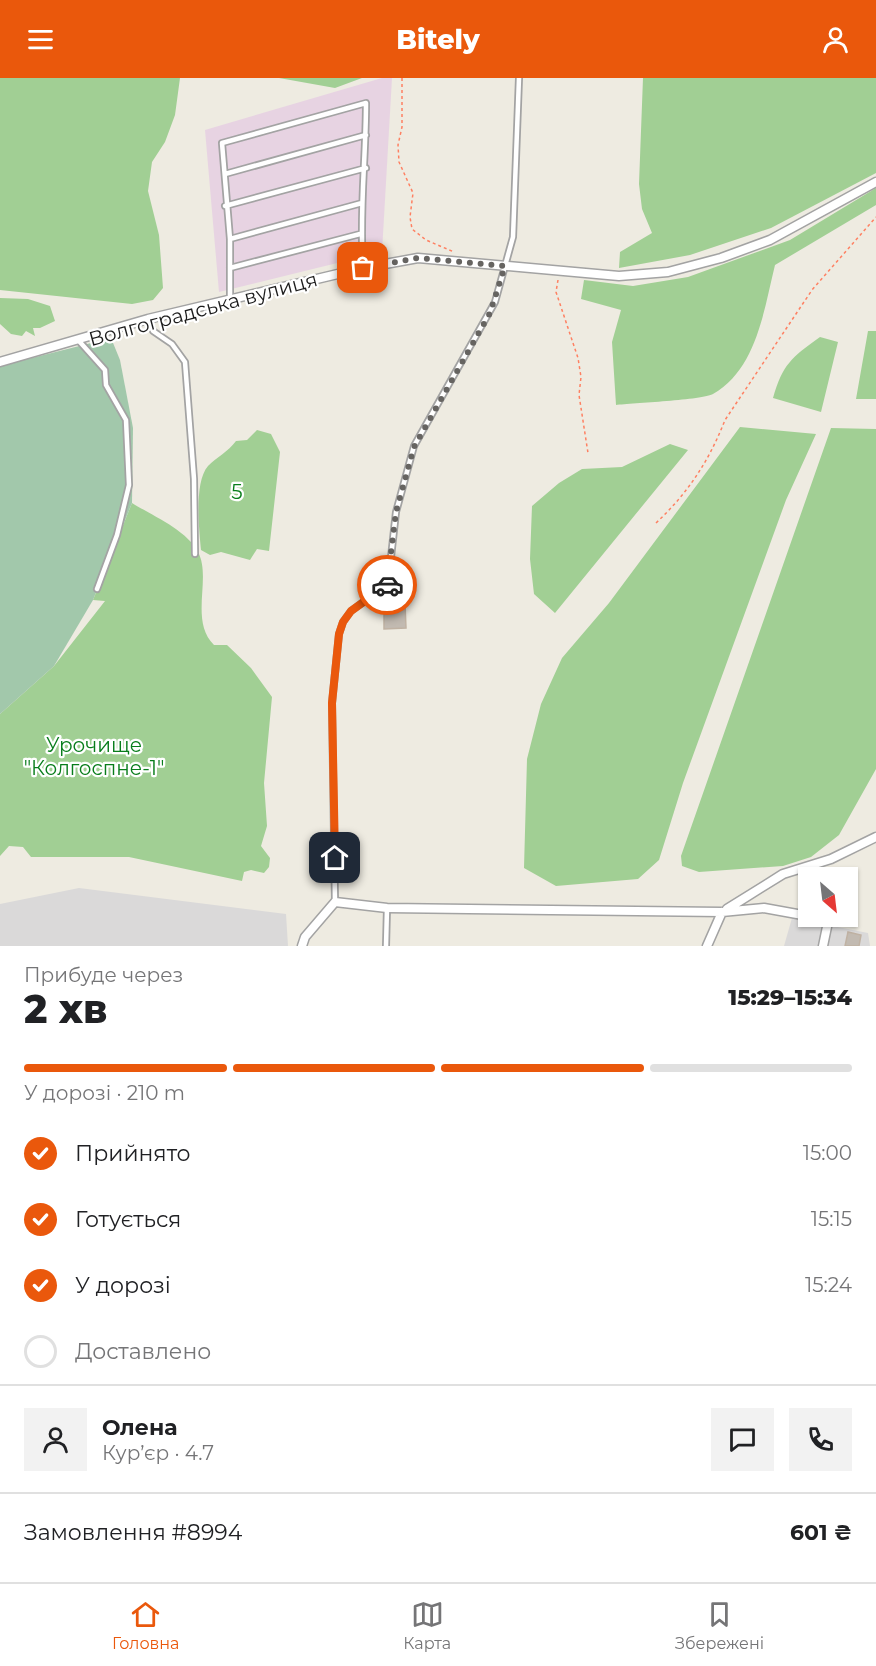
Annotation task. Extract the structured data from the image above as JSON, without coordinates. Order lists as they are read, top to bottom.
{
  "streets": {
    "street": ["Волгоградська вулиця"]
  },
  "parks": ["5", "Урочище \"Колгоспне-1\""],
  "north": "bottom right",
  "page": {
    "header": "Bitely",
    "heading": ["2 хв", "Прибуде через", "15:29–15:34"],
    "panel": [
      "Олена",
      "Кур’єр · 4.7",
      "Замовлення #8994",
      "601 ₴"
    ],
    "bar": "У дорозі · 210 m",
    "list": [
      ["Прийнято", "15:00"],
      ["Готується", "15:15"],
      ["У дорозі", "15:24"],
      "Доставлено"
    ],
    "tabs": ["Головна", "Карта", "Збережені"]
  }
}
